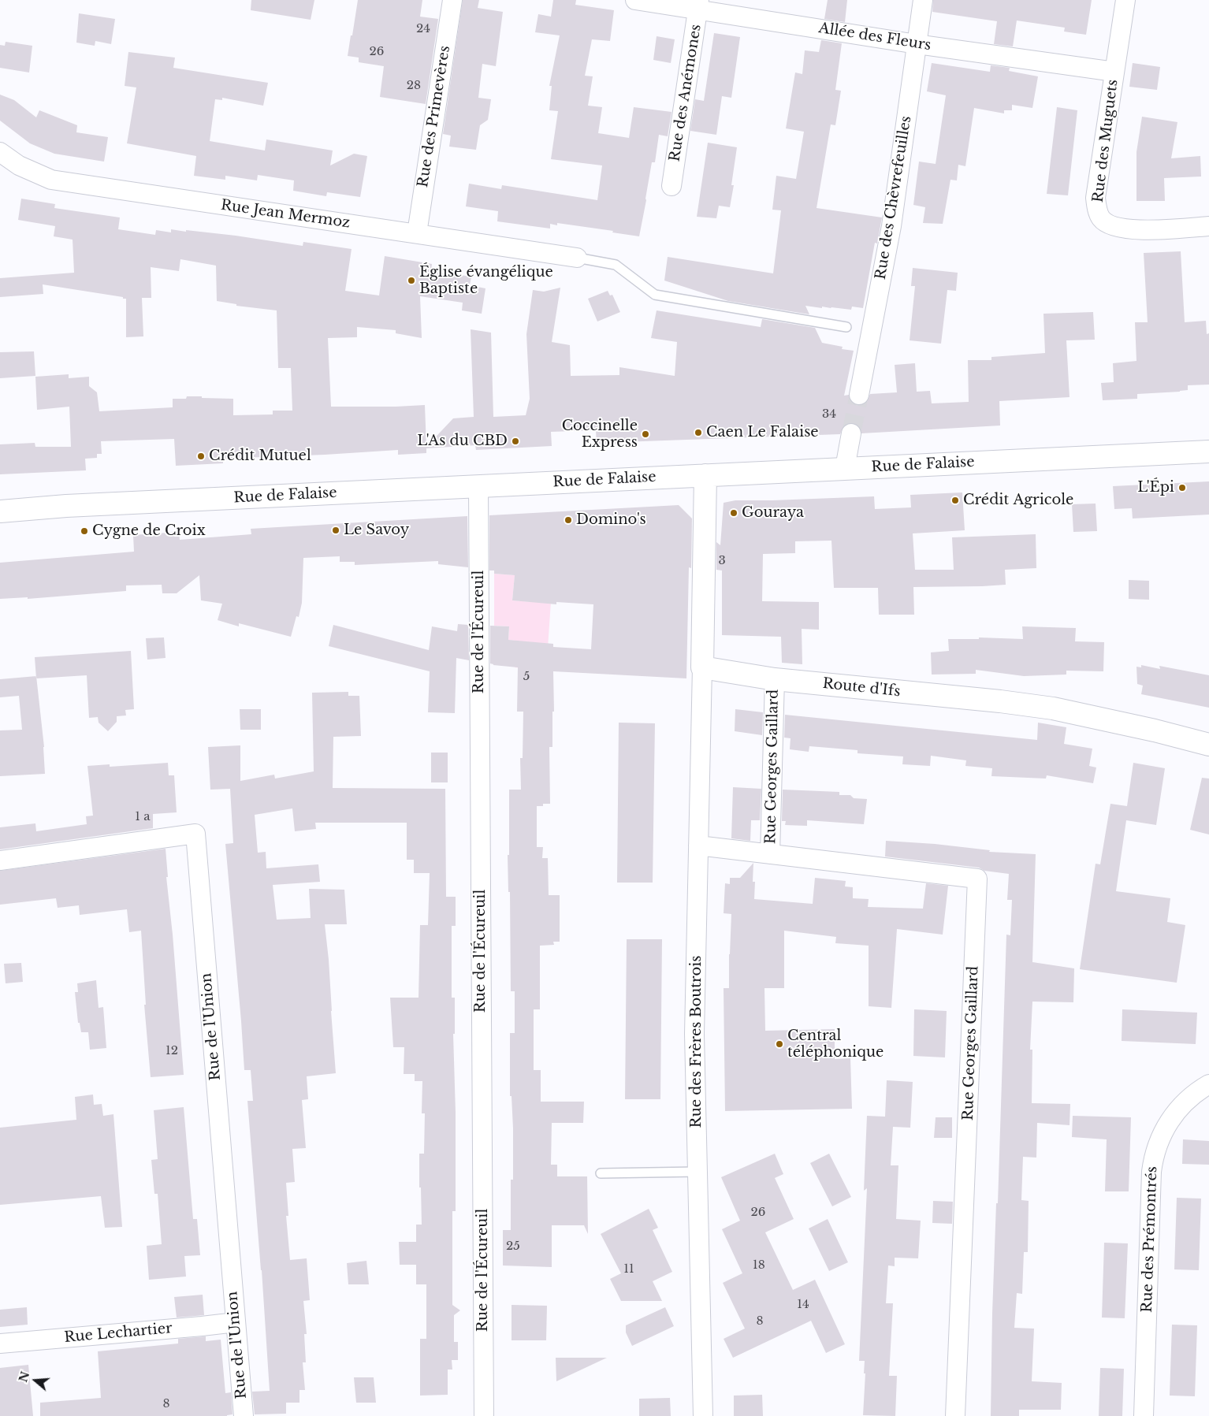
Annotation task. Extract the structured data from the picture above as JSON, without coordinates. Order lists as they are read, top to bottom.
{
  "streets": {
    "main road": ["Rue de Falaise", "Route d'Ifs"],
    "street": [
      "Allée des Fleurs",
      "Rue des Anémones",
      "Rue des Primevères",
      "Rue des Muguets",
      "Rue des Chèvrefeuilles",
      "Rue Jean Mermoz",
      "Rue de l'Écureuil",
      "Rue Georges Gaillard",
      "Rue de l'Union",
      "Rue des Frères Boutrois",
      "Rue des Prémontrés",
      "Rue Lechartier"
    ]
  },
  "crossings": [
    ["Allée des Fleurs", "Rue des Anémones"],
    ["Allée des Fleurs", "Rue des Muguets"],
    ["Allée des Fleurs", "Rue des Chèvrefeuilles"],
    ["Rue des Primevères", "Rue Jean Mermoz"],
    ["Rue de Falaise", "Rue de l'Écureuil"],
    ["Route d'Ifs", "Rue Georges Gaillard"],
    ["Route d'Ifs", "Rue des Frères Boutrois"],
    ["Rue Georges Gaillard", "Rue des Frères Boutrois"],
    ["Rue de l'Union", "Rue Lechartier"]
  ],
  "places": [
    "Église évangélique Baptiste",
    "Caen Le Falaise",
    "Coccinelle Express",
    "L'As du CBD",
    "Crédit Mutuel",
    "L'Épi",
    "Crédit Agricole",
    "Gouraya",
    "Domino's",
    "Le Savoy",
    "Cygne de Croix",
    "Central téléphonique"
  ],
  "house_numbers": [
    "24",
    "26",
    "28",
    "34",
    "3",
    "5",
    "1 a",
    "12",
    "26",
    "25",
    "18",
    "11",
    "14",
    "8",
    "8"
  ],
  "north": "left"
}
